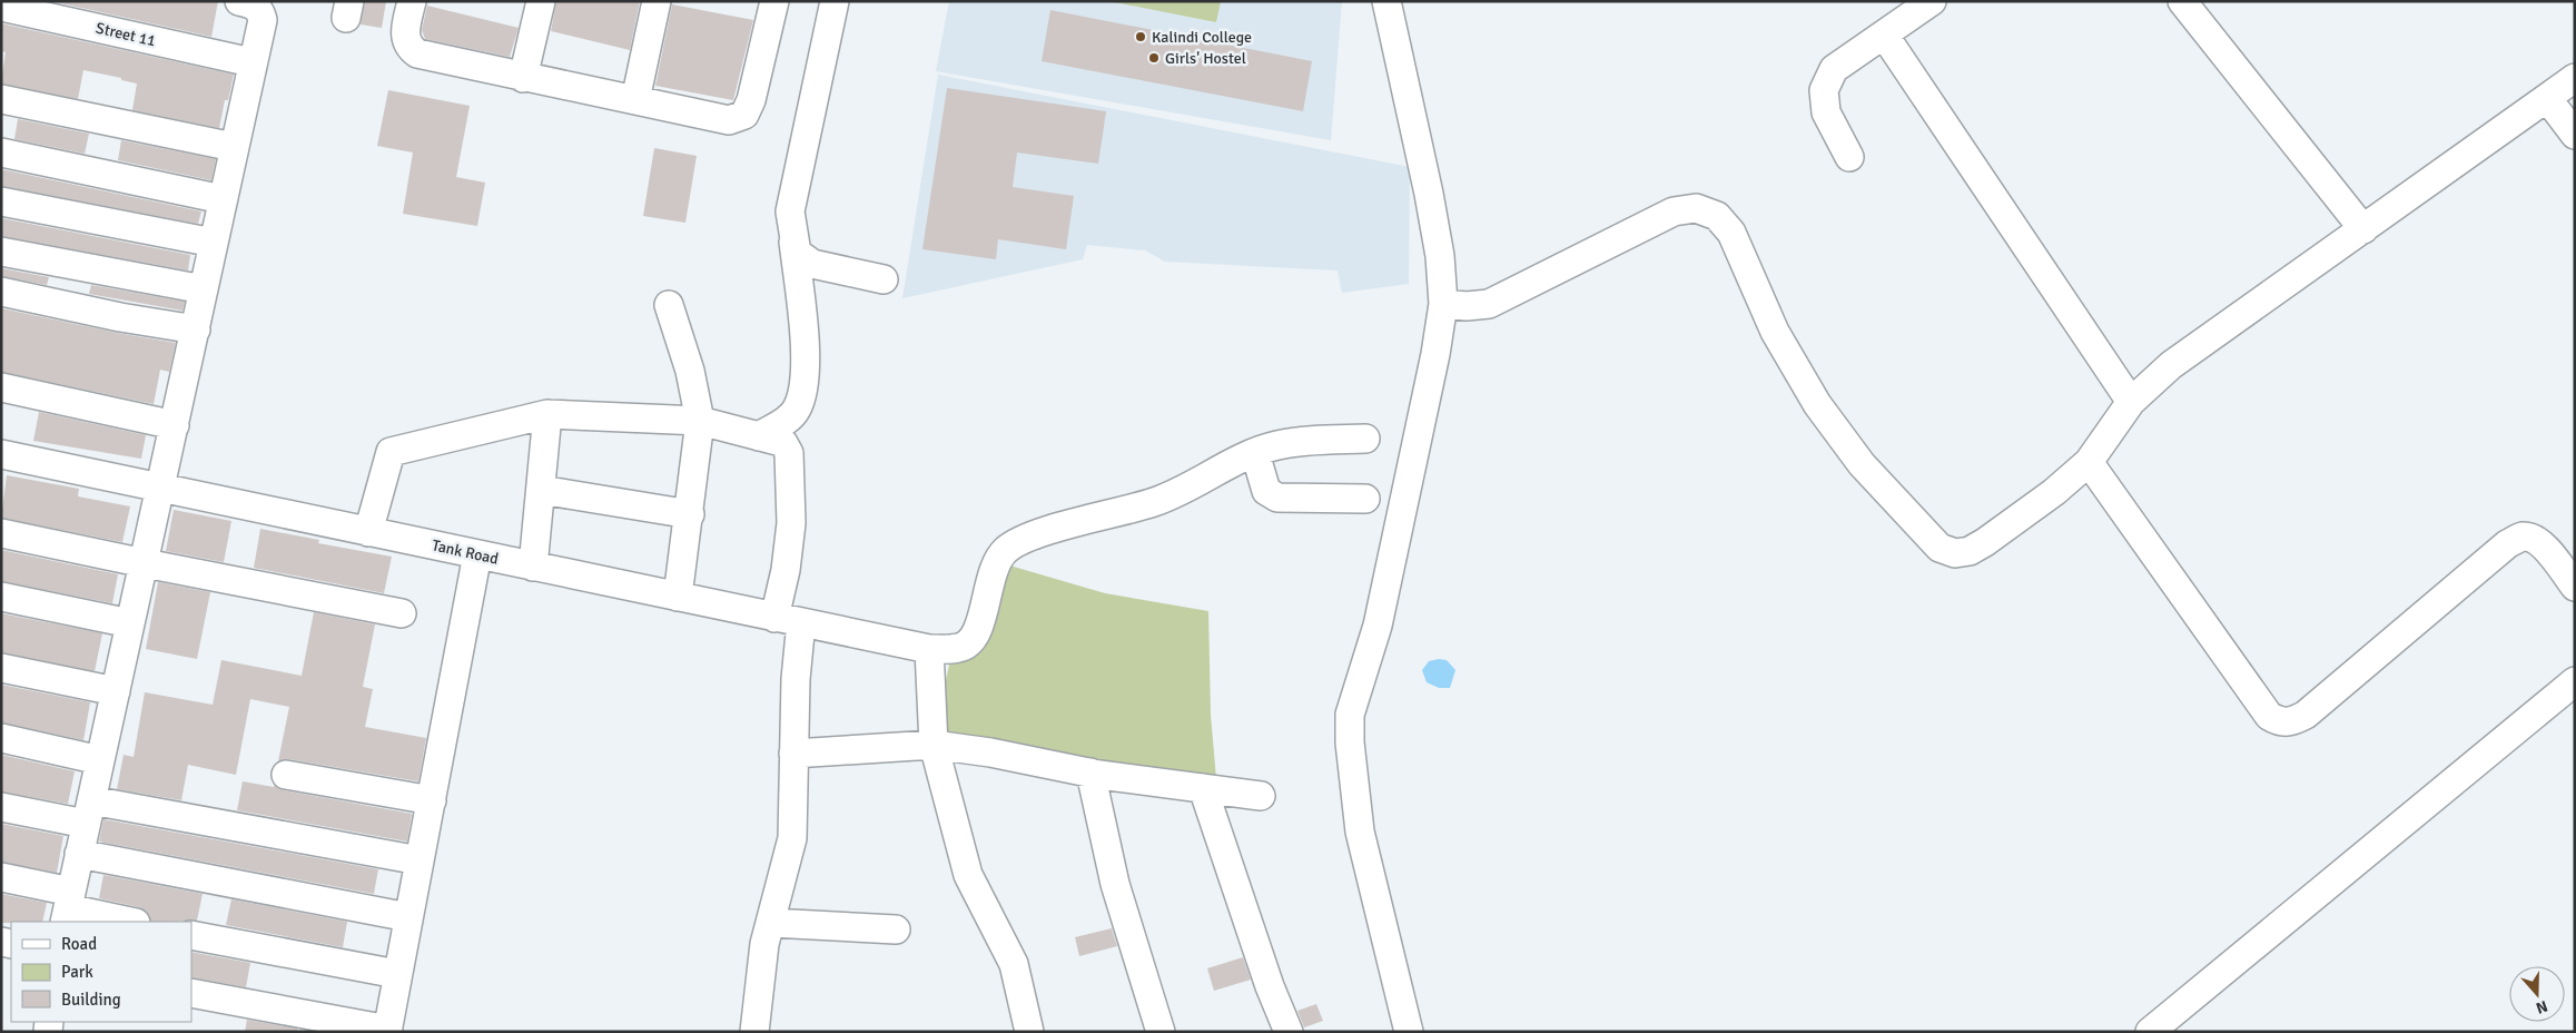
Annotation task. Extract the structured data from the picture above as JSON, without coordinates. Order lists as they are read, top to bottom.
{
  "streets": {
    "street": ["Street 11", "Tank Road"]
  },
  "places": ["Kalindi College", "Girls' Hostel"],
  "legend": ["Road", "Park", "Building"],
  "north": "bottom"
}
